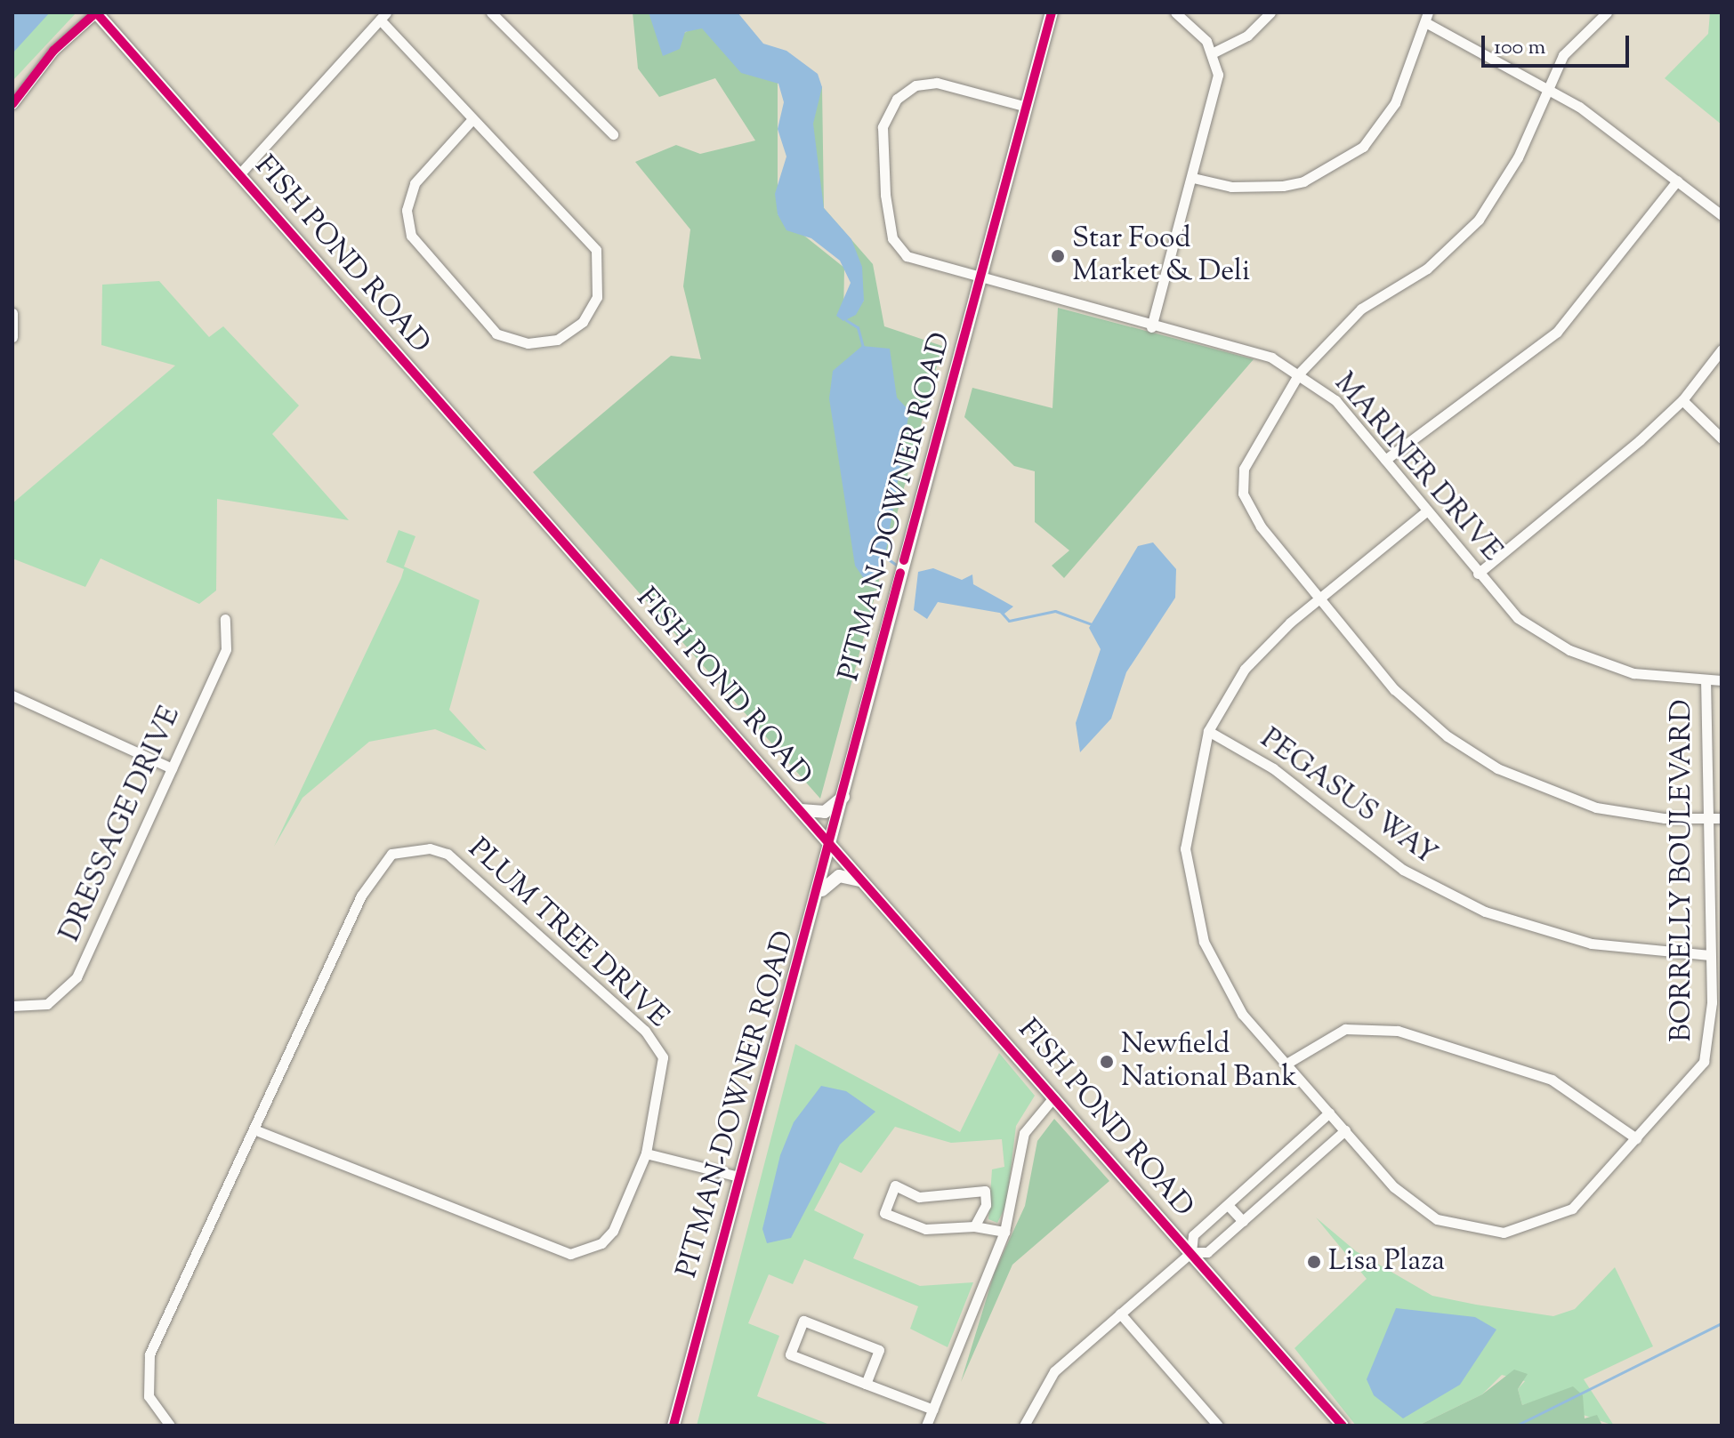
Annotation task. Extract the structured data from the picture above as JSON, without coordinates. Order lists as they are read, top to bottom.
{
  "streets": {
    "street": [
      "FISH POND ROAD",
      "MARINER DRIVE",
      "PITMAN-DOWNER ROAD",
      "PEGASUS WAY",
      "DRESSAGE DRIVE",
      "BORRELLY BOULEVARD",
      "PLUM TREE DRIVE"
    ]
  },
  "crossings": [
    ["FISH POND ROAD", "PITMAN-DOWNER ROAD"],
    ["MARINER DRIVE", "PITMAN-DOWNER ROAD"],
    ["MARINER DRIVE", "BORRELLY BOULEVARD"],
    ["PEGASUS WAY", "BORRELLY BOULEVARD"]
  ],
  "places": ["Star Food Market & Deli", "Newfield National Bank", "Lisa Plaza"],
  "scale_bar": "100 m"
}
